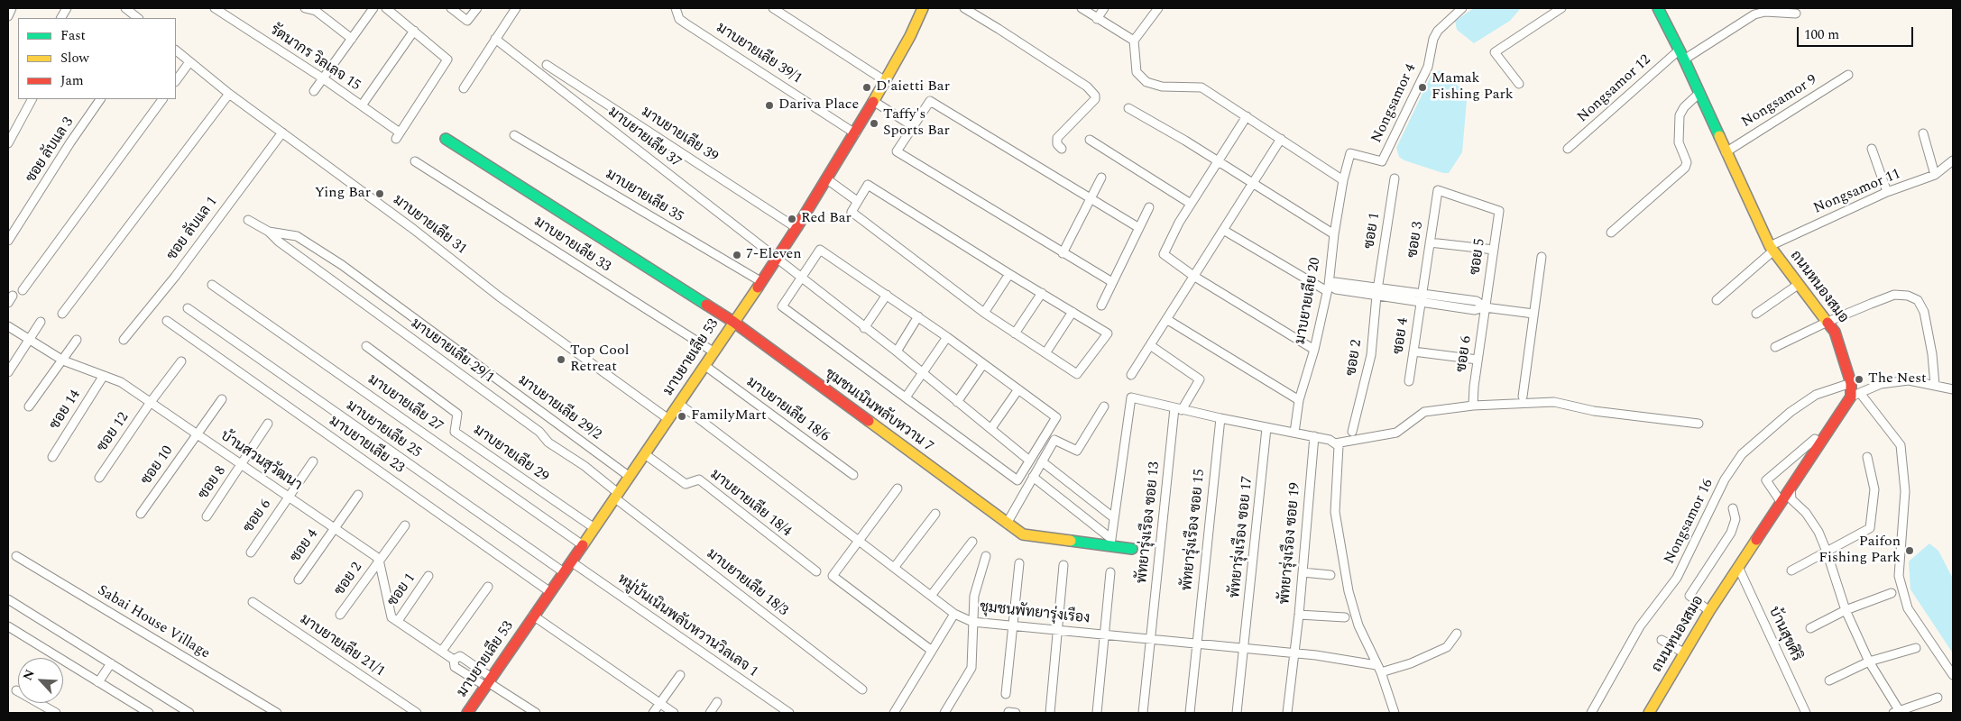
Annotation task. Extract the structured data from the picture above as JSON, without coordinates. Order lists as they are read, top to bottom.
{
  "streets": {
    "street": [
      "มาบยายเลีย 39/1",
      "รัตนากร วิลเลจ 15",
      "Nongsamor 12",
      "Nongsamor 9",
      "Nongsamor 4",
      "มาบยายเลีย 39",
      "มาบยายเลีย 37",
      "ซอย ลับแล 3",
      "Nongsamor 11",
      "มาบยายเลีย 35",
      "มาบยายเลีย 31",
      "ซอย ลับแล 1",
      "ซอย 1",
      "ซอย 3",
      "มาบยายเลีย 33",
      "ซอย 5",
      "ถนนหนองสมอ",
      "มาบยายเลีย 20",
      "ซอย 4",
      "มาบยายเลีย 29/1",
      "ซอย 6",
      "มาบยายเลีย 53",
      "ซอย 2",
      "มาบยายเลีย 27",
      "มาบยายเลีย 29/2",
      "ซอย 14",
      "มาบยายเลีย 18/6",
      "ชุมชนเนินพลับหวาน 7",
      "มาบยายเลีย 25",
      "ซอย 12",
      "มาบยายเลีย 23",
      "มาบยายเลีย 29",
      "บ้านสวนสุวัฒนา",
      "ซอย 10",
      "ซอย 8",
      "มาบยายเลีย 18/4",
      "Nongsamor 16",
      "พัทยารุ่งเรือง ซอย 13",
      "พัทยารุ่งเรือง ซอย 15",
      "พัทยารุ่งเรือง ซอย 17",
      "พัทยารุ่งเรือง ซอย 19",
      "มาบยายเลีย 18/3",
      "ชุมชนพัทยารุ่งเรือง",
      "Sabai House Village",
      "หมู่บ้นเนินพลับหวานวิลเลจ 1",
      "บ้านสุขศิริ",
      "มาบยายเลีย 21/1"
    ]
  },
  "crossings": [
    ["มาบยายเลีย 39/1", "มาบยายเลีย 53"],
    ["Nongsamor 12", "ถนนหนองสมอ"],
    ["Nongsamor 9", "ถนนหนองสมอ"],
    ["Nongsamor 4", "มาบยายเลีย 20"],
    ["มาบยายเลีย 39", "มาบยายเลีย 53"],
    ["มาบยายเลีย 37", "มาบยายเลีย 53"],
    ["Nongsamor 11", "ถนนหนองสมอ"],
    ["มาบยายเลีย 35", "มาบยายเลีย 53"],
    ["มาบยายเลีย 31", "ซอย ลับแล 1"],
    ["มาบยายเลีย 31", "มาบยายเลีย 53"],
    ["ซอย 1", "ซอย 2"],
    ["ซอย 3", "ซอย 5"],
    ["ซอย 3", "ซอย 4"],
    ["มาบยายเลีย 33", "มาบยายเลีย 53"],
    ["ซอย 5", "ซอย 6"],
    ["ถนนหนองสมอ", "Nongsamor 16"],
    ["ถนนหนองสมอ", "บ้านสุขศิริ"],
    ["ซอย 4", "บ้านสวนสุวัฒนา"],
    ["มาบยายเลีย 29/1", "มาบยายเลีย 53"],
    ["มาบยายเลีย 29/1", "มาบยายเลีย 29/2"],
    ["มาบยายเลีย 29/1", "มาบยายเลีย 18/3"],
    ["ซอย 6", "บ้านสวนสุวัฒนา"],
    ["มาบยายเลีย 53", "มาบยายเลีย 27"],
    ["มาบยายเลีย 53", "มาบยายเลีย 29/2"],
    ["มาบยายเลีย 53", "มาบยายเลีย 18/6"],
    ["มาบยายเลีย 53", "ชุมชนเนินพลับหวาน 7"],
    ["มาบยายเลีย 53", "มาบยายเลีย 25"],
    ["มาบยายเลีย 53", "มาบยายเลีย 23"],
    ["มาบยายเลีย 53", "มาบยายเลีย 29"],
    ["มาบยายเลีย 53", "มาบยายเลีย 18/4"],
    ["มาบยายเลีย 53", "มาบยายเลีย 18/3"],
    ["มาบยายเลีย 53", "ชุมชนพัทยารุ่งเรือง"],
    ["มาบยายเลีย 53", "หมู่บ้นเนินพลับหวานวิลเลจ 1"],
    ["ซอย 2", "บ้านสวนสุวัฒนา"],
    ["ซอย 14", "บ้านสวนสุวัฒนา"],
    ["ซอย 12", "บ้านสวนสุวัฒนา"],
    ["บ้านสวนสุวัฒนา", "ซอย 10"],
    ["บ้านสวนสุวัฒนา", "ซอย 8"],
    ["พัทยารุ่งเรือง ซอย 13", "ชุมชนพัทยารุ่งเรือง"],
    ["พัทยารุ่งเรือง ซอย 15", "ชุมชนพัทยารุ่งเรือง"],
    ["พัทยารุ่งเรือง ซอย 17", "ชุมชนพัทยารุ่งเรือง"],
    ["พัทยารุ่งเรือง ซอย 19", "ชุมชนพัทยารุ่งเรือง"]
  ],
  "places": [
    "D'aietti Bar",
    "Mamak Fishing Park",
    "Dariva Place",
    "Taffy's Sports Bar",
    "Ying Bar",
    "Red Bar",
    "7-Eleven",
    "Top Cool Retreat",
    "The Nest",
    "FamilyMart",
    "Paifon Fishing Park"
  ],
  "legend": ["Fast", "Slow", "Jam"],
  "scale_bar": "100 m",
  "north": "top left"
}
